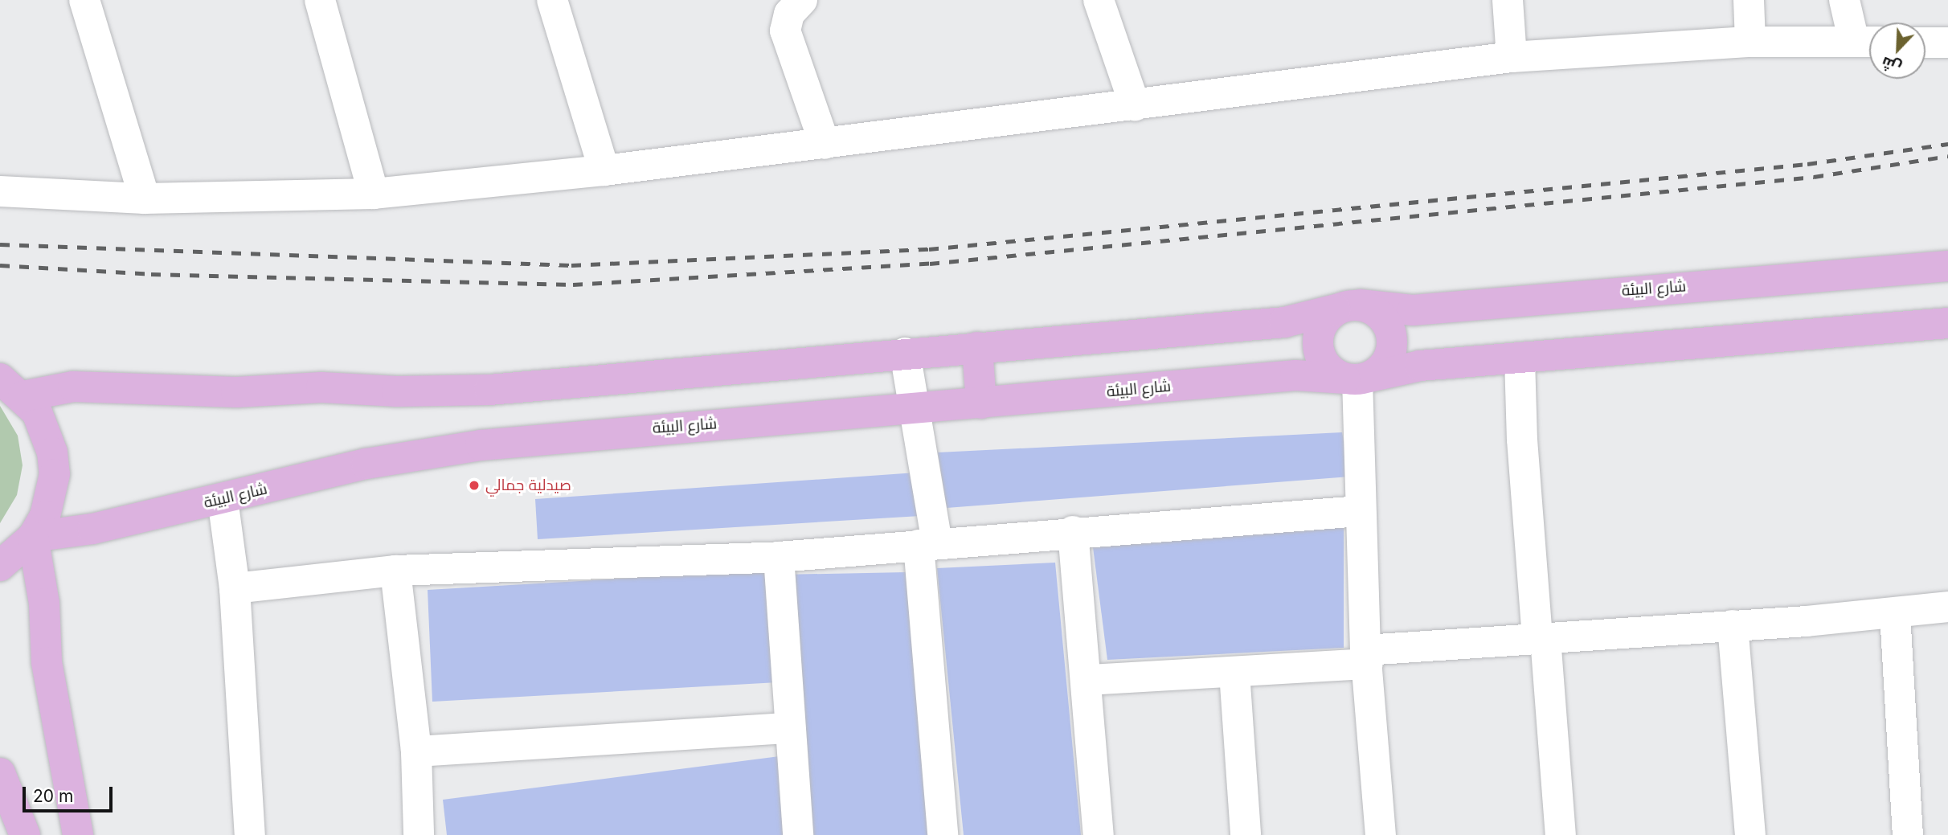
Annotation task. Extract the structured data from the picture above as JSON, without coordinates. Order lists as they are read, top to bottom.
{
  "streets": {
    "main road": ["شارع البيئة"]
  },
  "places": ["صيدلية جمالي"],
  "scale_bar": "20 m",
  "north": "bottom left"
}
